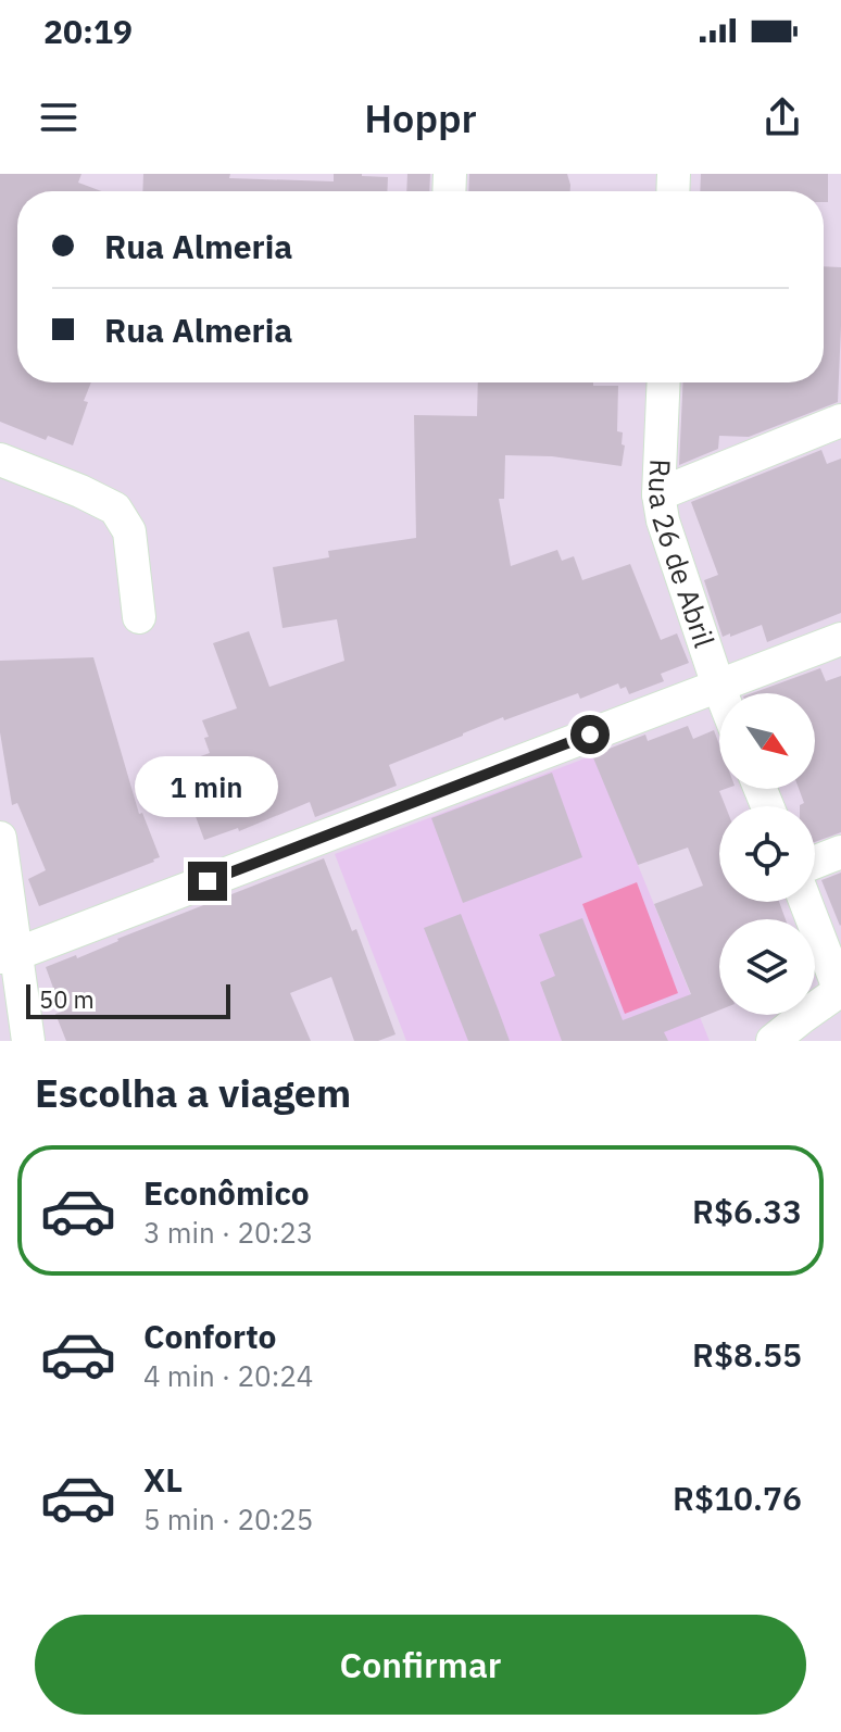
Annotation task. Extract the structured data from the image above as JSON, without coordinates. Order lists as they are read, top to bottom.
{
  "streets": {
    "street": ["Rua 26 de Abril"]
  },
  "scale_bar": "50 m",
  "north": "bottom right",
  "page": {
    "status": "20:19",
    "header": "Hoppr",
    "banner": ["Rua Almeria", "Rua Almeria"],
    "bubble": "1 min",
    "scale": "50 m",
    "heading": "Escolha a viagem",
    "list": [
      {
        "name": "Econômico",
        "note": "3 min · 20:23",
        "value": "R$6.33"
      },
      {
        "name": "Conforto",
        "note": "4 min · 20:24",
        "value": "R$8.55"
      },
      {
        "name": "XL",
        "note": "5 min · 20:25",
        "value": "R$10.76"
      }
    ],
    "buttons": "Confirmar"
  }
}
